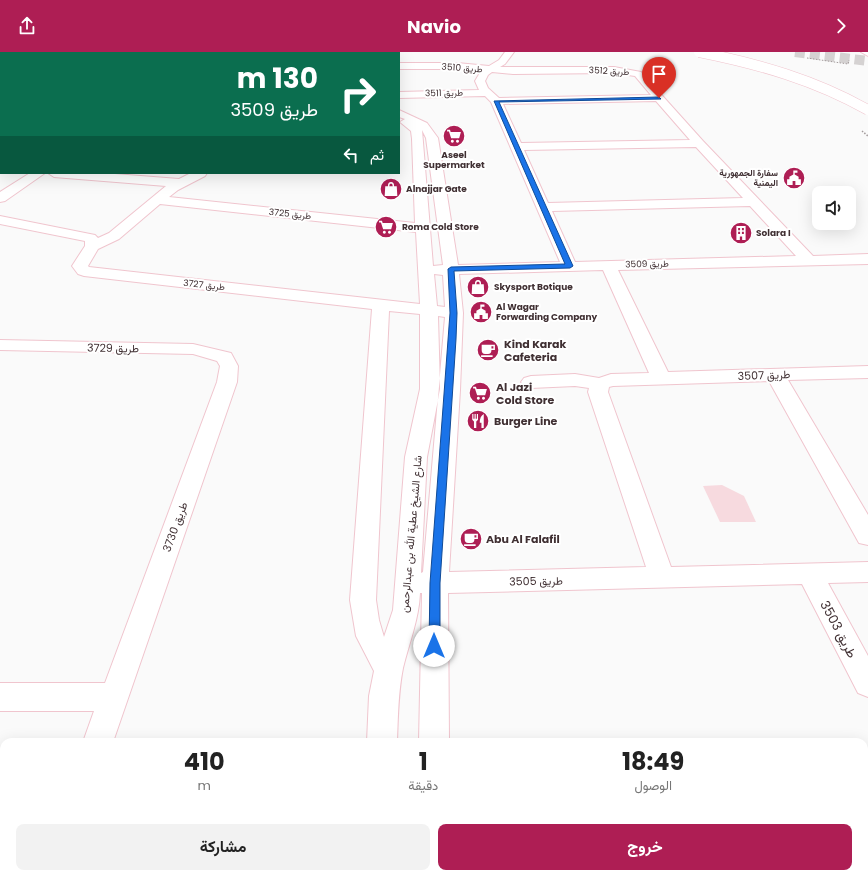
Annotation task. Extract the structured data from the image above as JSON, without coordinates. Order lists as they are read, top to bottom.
{
  "streets": {
    "main road": [
      "طريق 3510",
      "طريق 3512",
      "طريق 3511",
      "طريق 3725",
      "طريق 3509",
      "طريق 3727",
      "طريق 3729",
      "طريق 3507",
      "طريق 3730",
      "شارع الشيخ عطية الله بن عبدالرحمن",
      "طريق 3505",
      "طريق 3503"
    ]
  },
  "crossings": [
    ["طريق 3510", "طريق 3512"],
    ["طريق 3510", "طريق 3511"],
    ["طريق 3510", "طريق 3509"],
    ["طريق 3512", "طريق 3511"],
    ["طريق 3512", "طريق 3509"],
    ["طريق 3725", "شارع الشيخ عطية الله بن عبدالرحمن"],
    ["طريق 3509", "شارع الشيخ عطية الله بن عبدالرحمن"],
    ["طريق 3727", "شارع الشيخ عطية الله بن عبدالرحمن"],
    ["طريق 3729", "طريق 3730"],
    ["شارع الشيخ عطية الله بن عبدالرحمن", "طريق 3505"],
    ["طريق 3505", "طريق 3503"]
  ],
  "places": {
    "supermarket": ["Aseel Supermarket", "Roma Cold Store", "Al Jazi Cold Store"],
    "public building": ["سفارة الجمهورية اليمنية", "Al Wagar Forwarding Company"],
    "shop": ["Alnajjar Gate", "Skysport Botique"],
    "building": ["Solara I"],
    "cafe": ["Kind Karak Cafeteria", "Abu Al Falafil"],
    "restaurant": ["Burger Line"]
  },
  "page": {
    "header": "Navio",
    "turn": ["130 m", "طريق 3509"],
    "then": "ثم",
    "eta": [
      "18:49",
      "الوصول",
      "1",
      "دقيقة",
      "410",
      "m"
    ],
    "buttons": ["خروج", "مشاركة"]
  }
}
